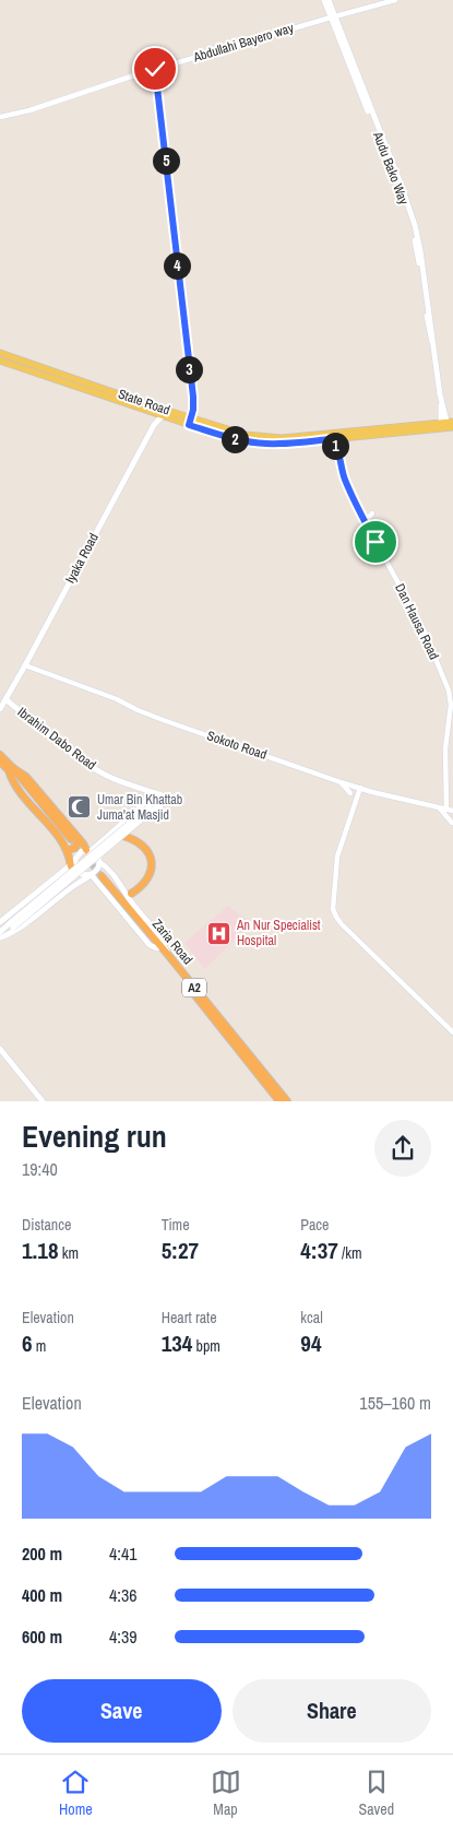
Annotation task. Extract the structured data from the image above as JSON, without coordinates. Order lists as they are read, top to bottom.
{
  "streets": {
    "highway": ["Zaria Road", "A2"],
    "main road": [
      "Audu Bako Way",
      "State Road",
      "Iyaka Road",
      "Ibrahim Dabo Road"
    ],
    "street": ["Abdullahi Bayero way", "Dan Hausa Road", "Sokoto Road"]
  },
  "crossings": [
    ["Abdullahi Bayero way", "Audu Bako Way"],
    ["Audu Bako Way", "State Road"],
    ["State Road", "Iyaka Road"],
    ["State Road", "Dan Hausa Road"],
    ["Iyaka Road", "Ibrahim Dabo Road"],
    ["Iyaka Road", "Sokoto Road"],
    ["Dan Hausa Road", "Sokoto Road"]
  ],
  "places": {
    "mosque": ["Umar Bin Khattab Juma'at Masjid"],
    "hospital": ["An Nur Specialist Hospital"]
  },
  "page": {
    "pins": [
      "5",
      "4",
      "3",
      "2",
      "1"
    ],
    "heading": ["Evening run", "19:40"],
    "stats": [
      ["Distance", "1.18 km"],
      ["Time", "5:27"],
      ["Pace", "4:37 /km"],
      ["Elevation", "6 m"],
      ["Heart rate", "134 bpm"],
      ["kcal", "94"]
    ],
    "chart": ["Elevation", "155–160 m"],
    "list": [
      {
        "name": "200 m",
        "note": "4:41"
      },
      {
        "name": "400 m",
        "note": "4:36"
      },
      {
        "name": "600 m",
        "note": "4:39"
      }
    ],
    "buttons": ["Save", "Share"],
    "tabs": ["Home", "Map", "Saved"]
  }
}
